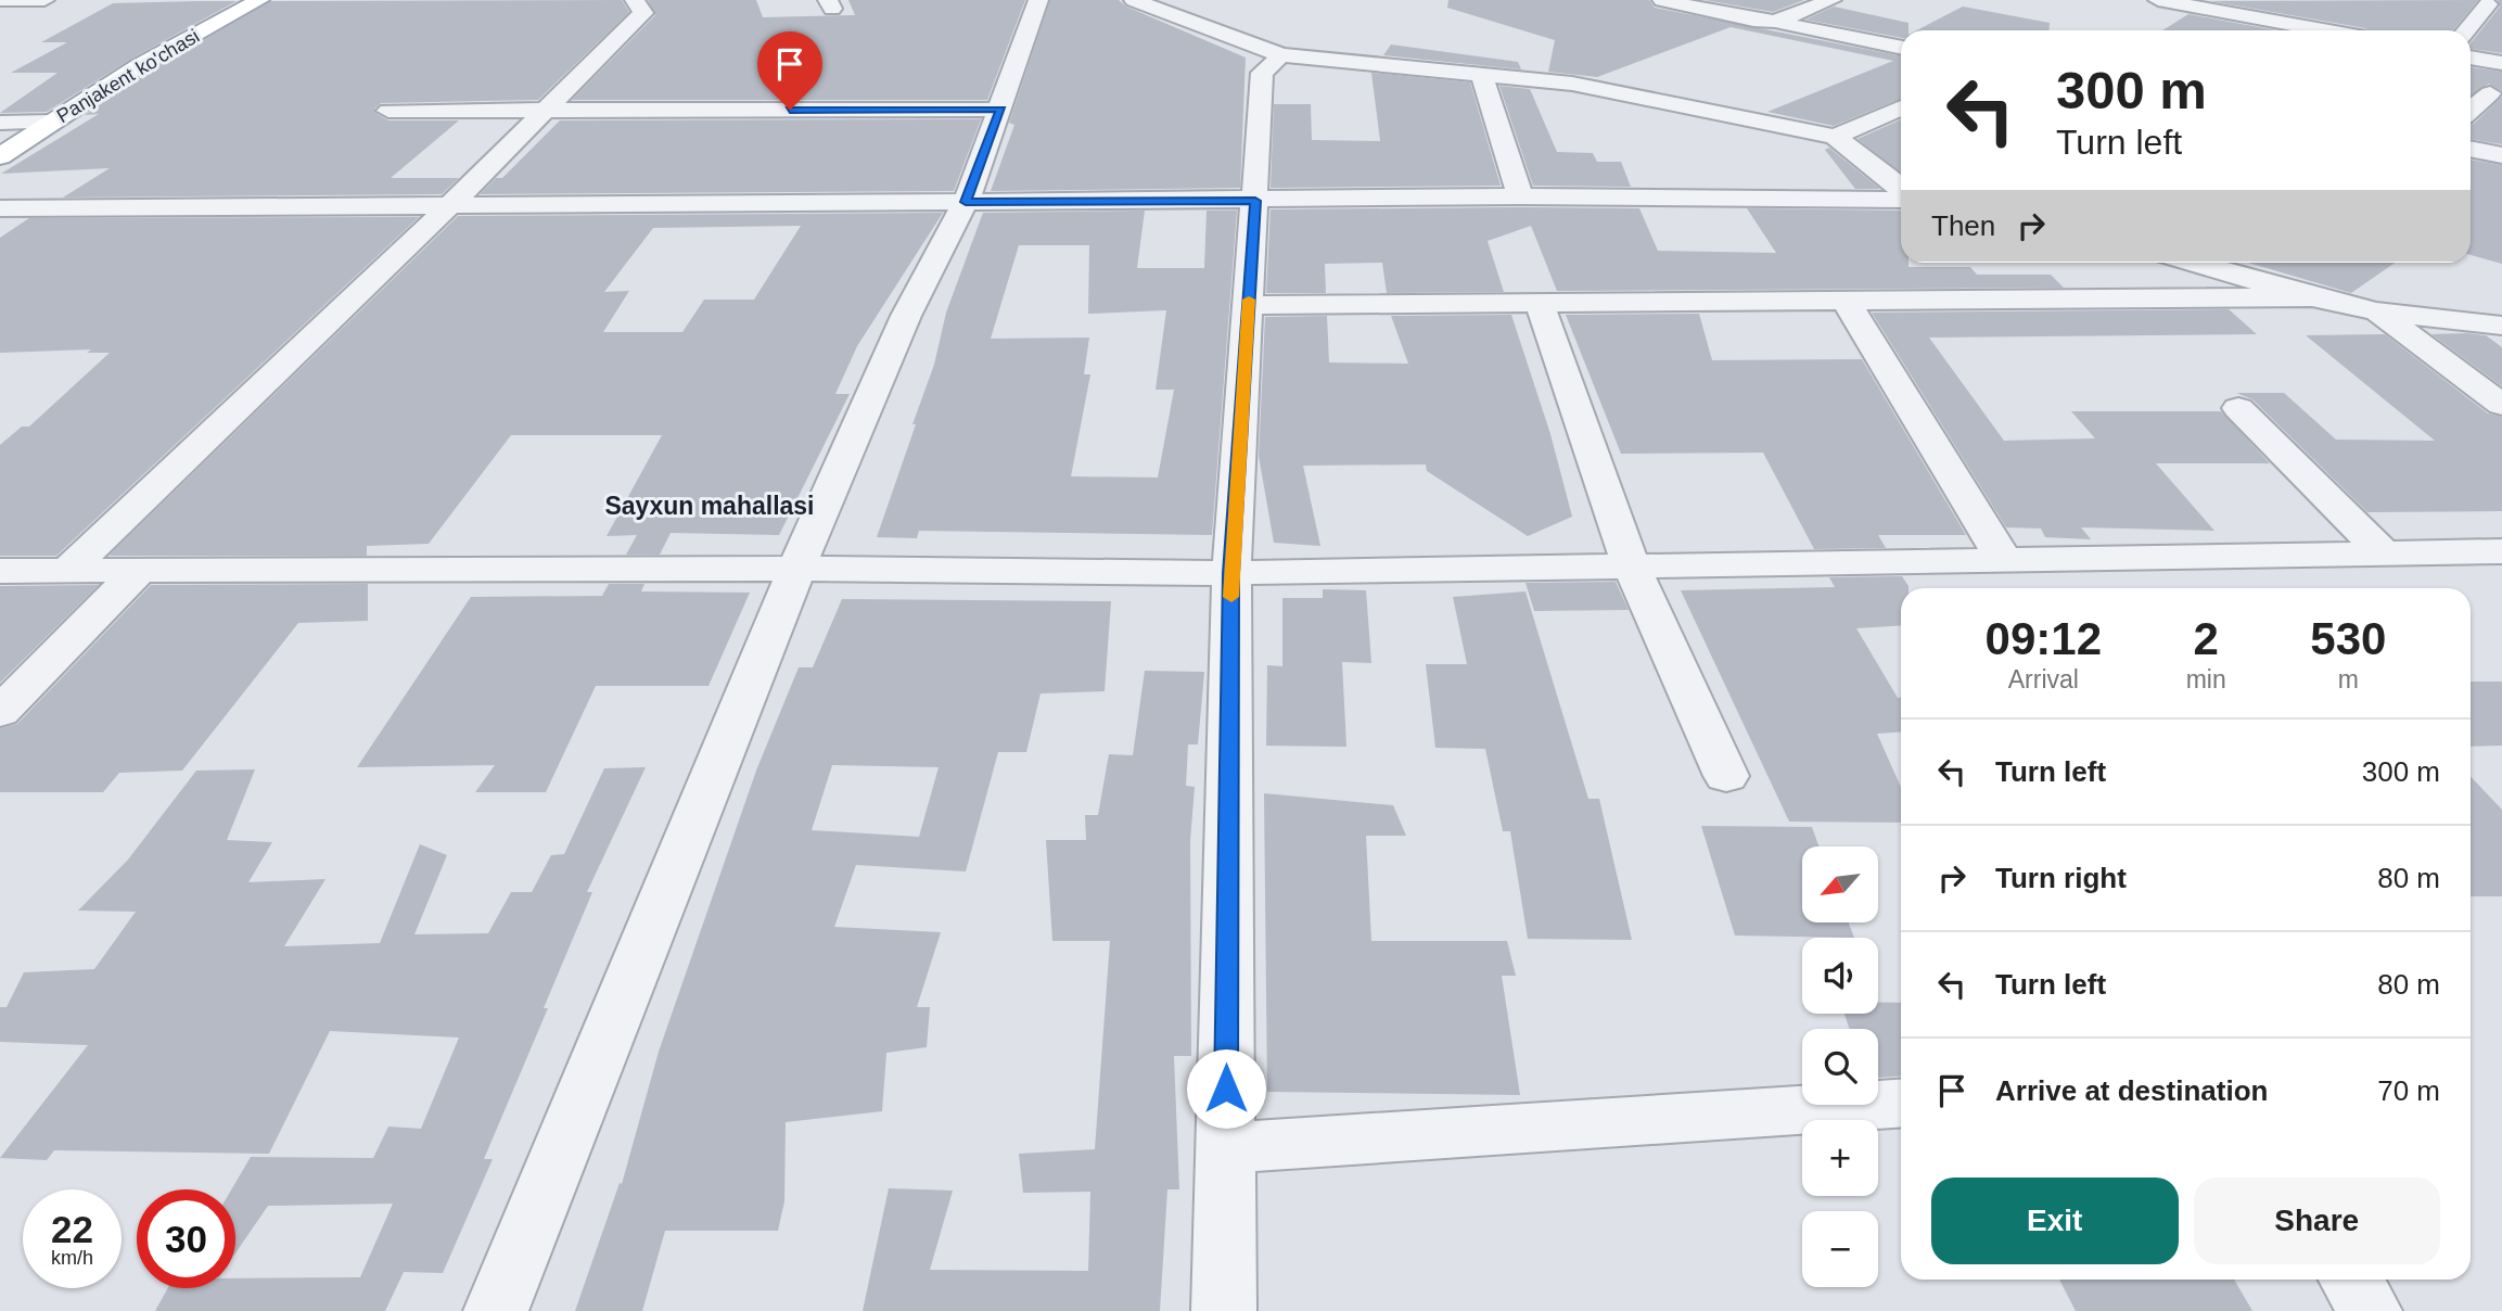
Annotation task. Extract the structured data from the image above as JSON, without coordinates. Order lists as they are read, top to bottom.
{
  "streets": {
    "main road": ["Panjakent ko'chasi"]
  },
  "districts": ["Sayxun mahallasi"],
  "north": "bottom left",
  "page": {
    "turn": ["300 m", "Turn left"],
    "then": "Then",
    "eta": [
      "09:12",
      "Arrival",
      "2",
      "min",
      "530",
      "m"
    ],
    "list": [
      {
        "name": "Turn left",
        "value": "300 m"
      },
      {
        "name": "Turn right",
        "value": "80 m"
      },
      {
        "name": "Turn left",
        "value": "80 m"
      },
      {
        "name": "Arrive at destination",
        "value": "70 m"
      }
    ],
    "map_buttons": ["+", "−"],
    "buttons": ["Exit", "Share"],
    "speed": "22 km/h",
    "limit": "30"
  }
}
